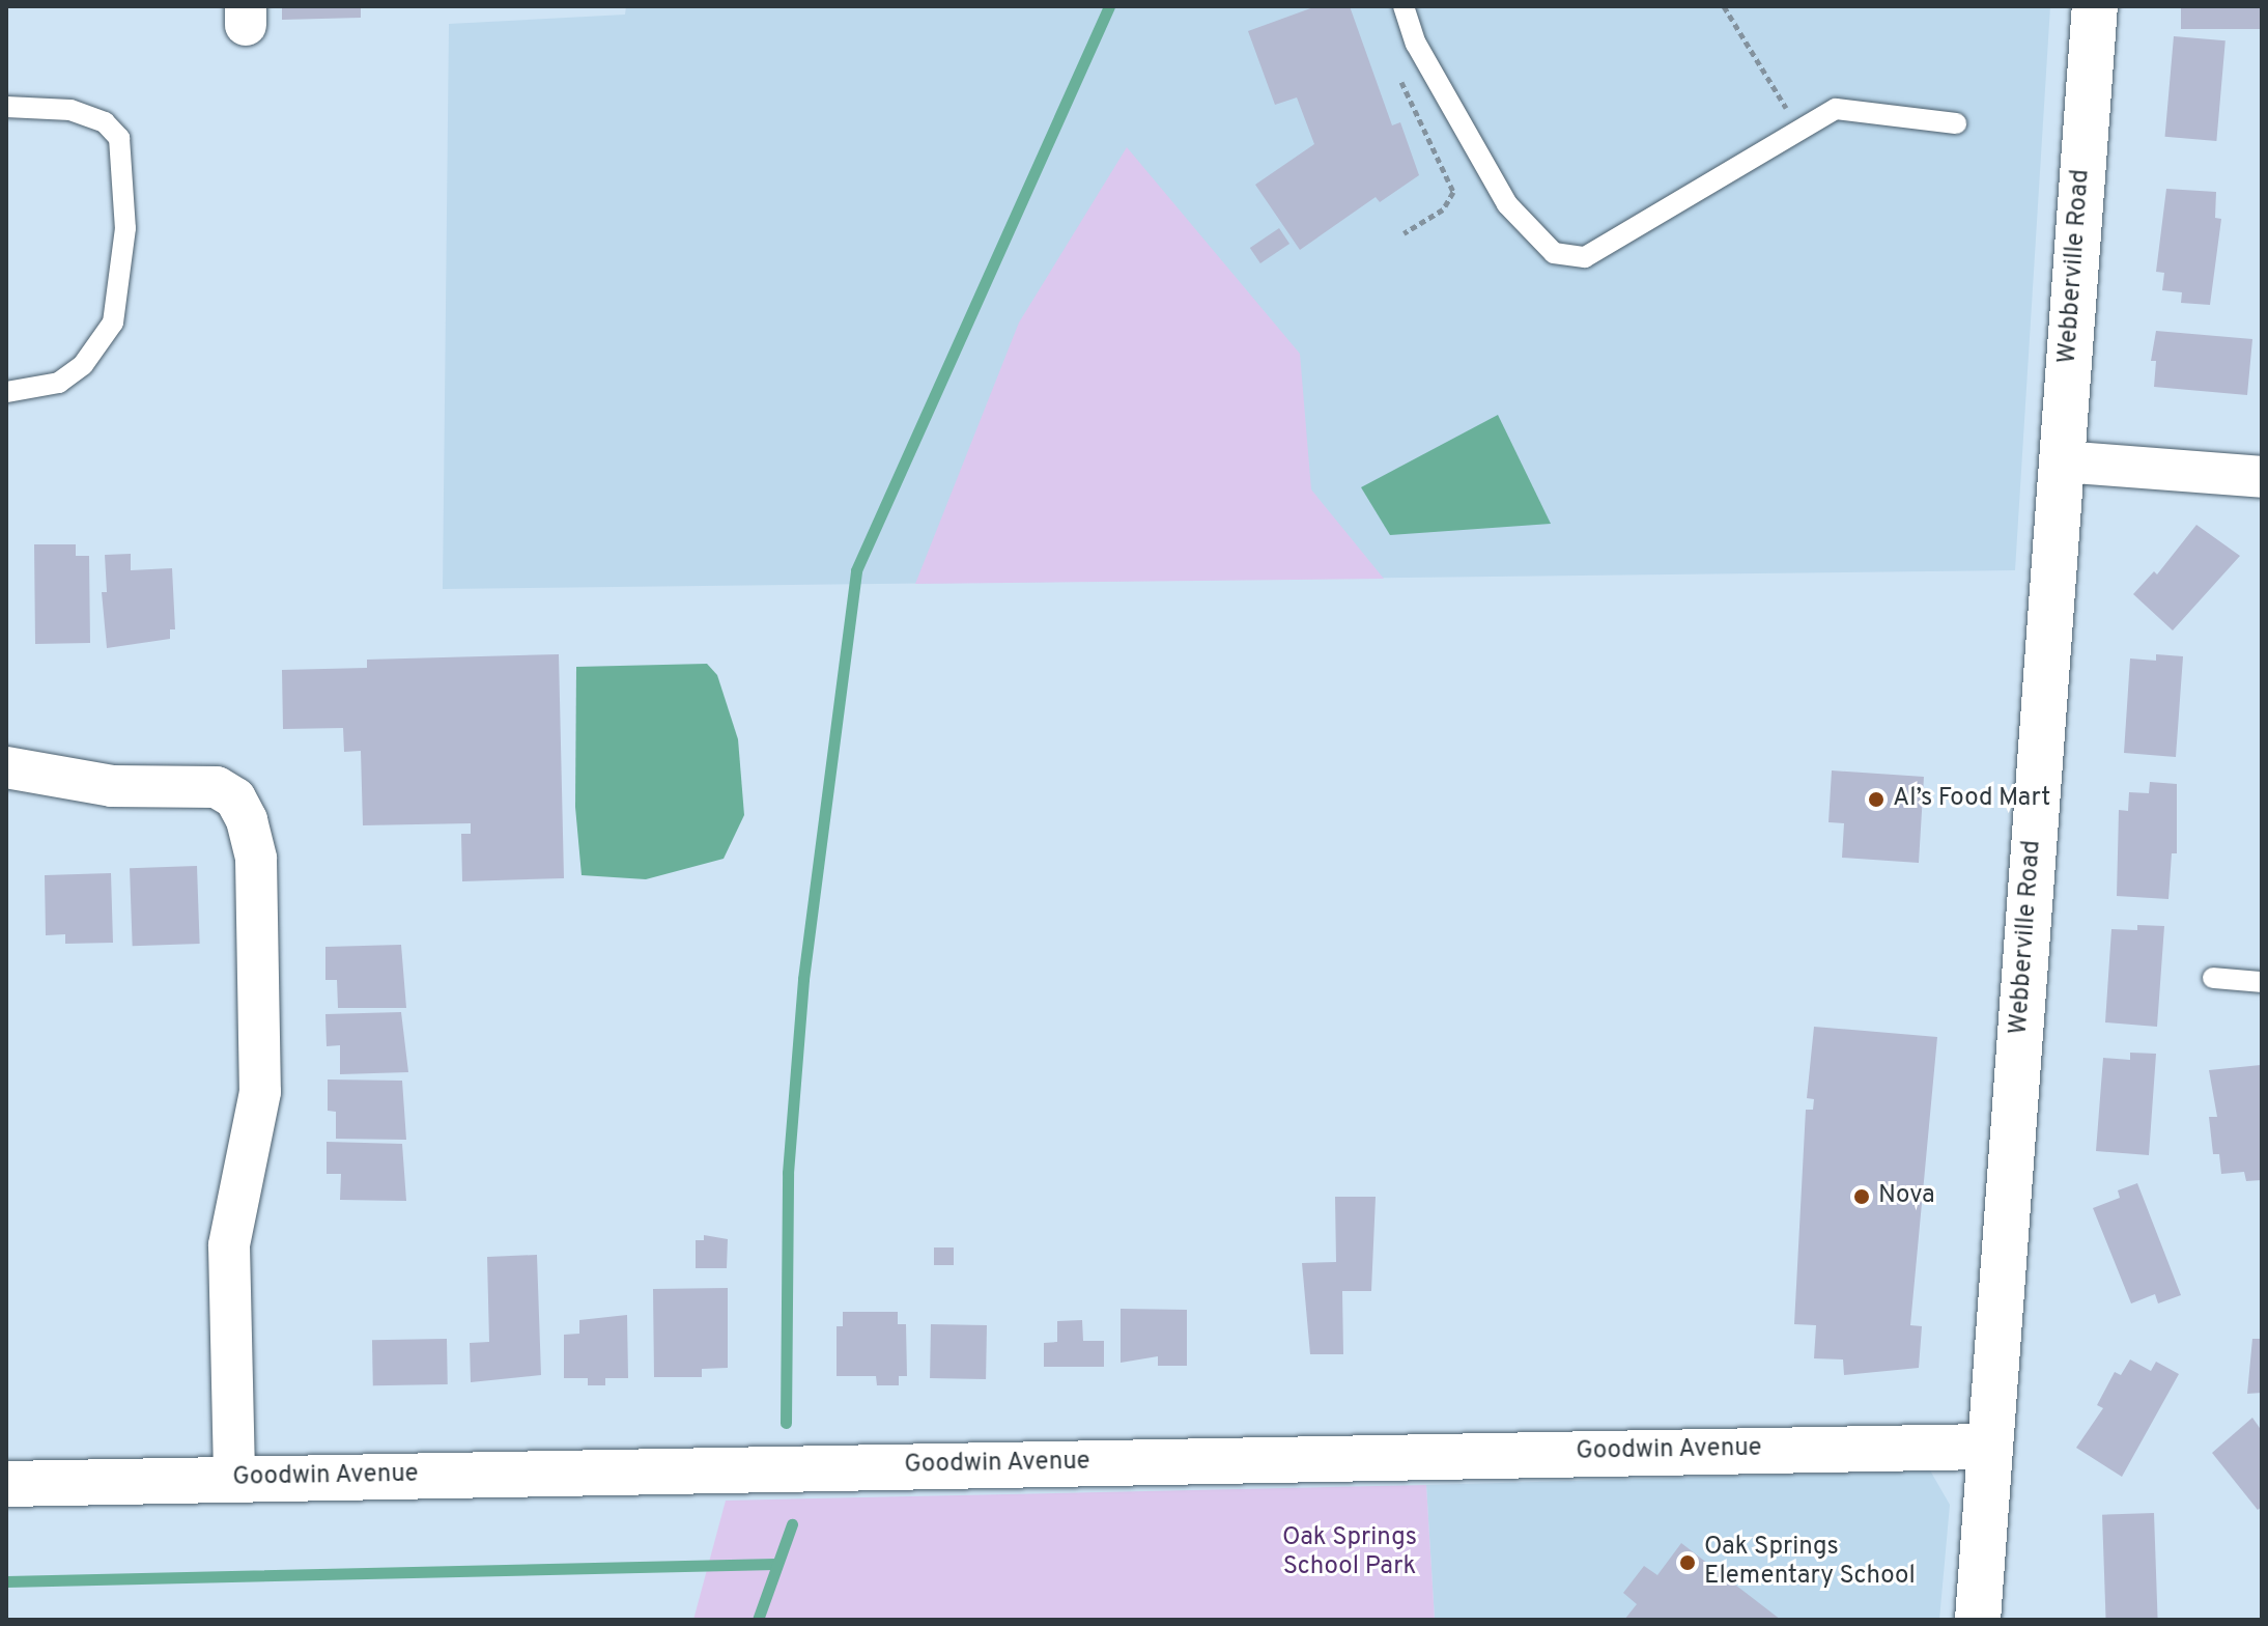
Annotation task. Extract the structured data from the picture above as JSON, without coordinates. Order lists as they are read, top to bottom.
{
  "streets": {
    "street": ["Webberville Road", "Goodwin Avenue"]
  },
  "crossings": [
    ["Webberville Road", "Goodwin Avenue"]
  ],
  "parks": ["Oak Springs School Park"],
  "places": ["Al’s Food Mart", "Nova", "Oak Springs Elementary School"]
}
